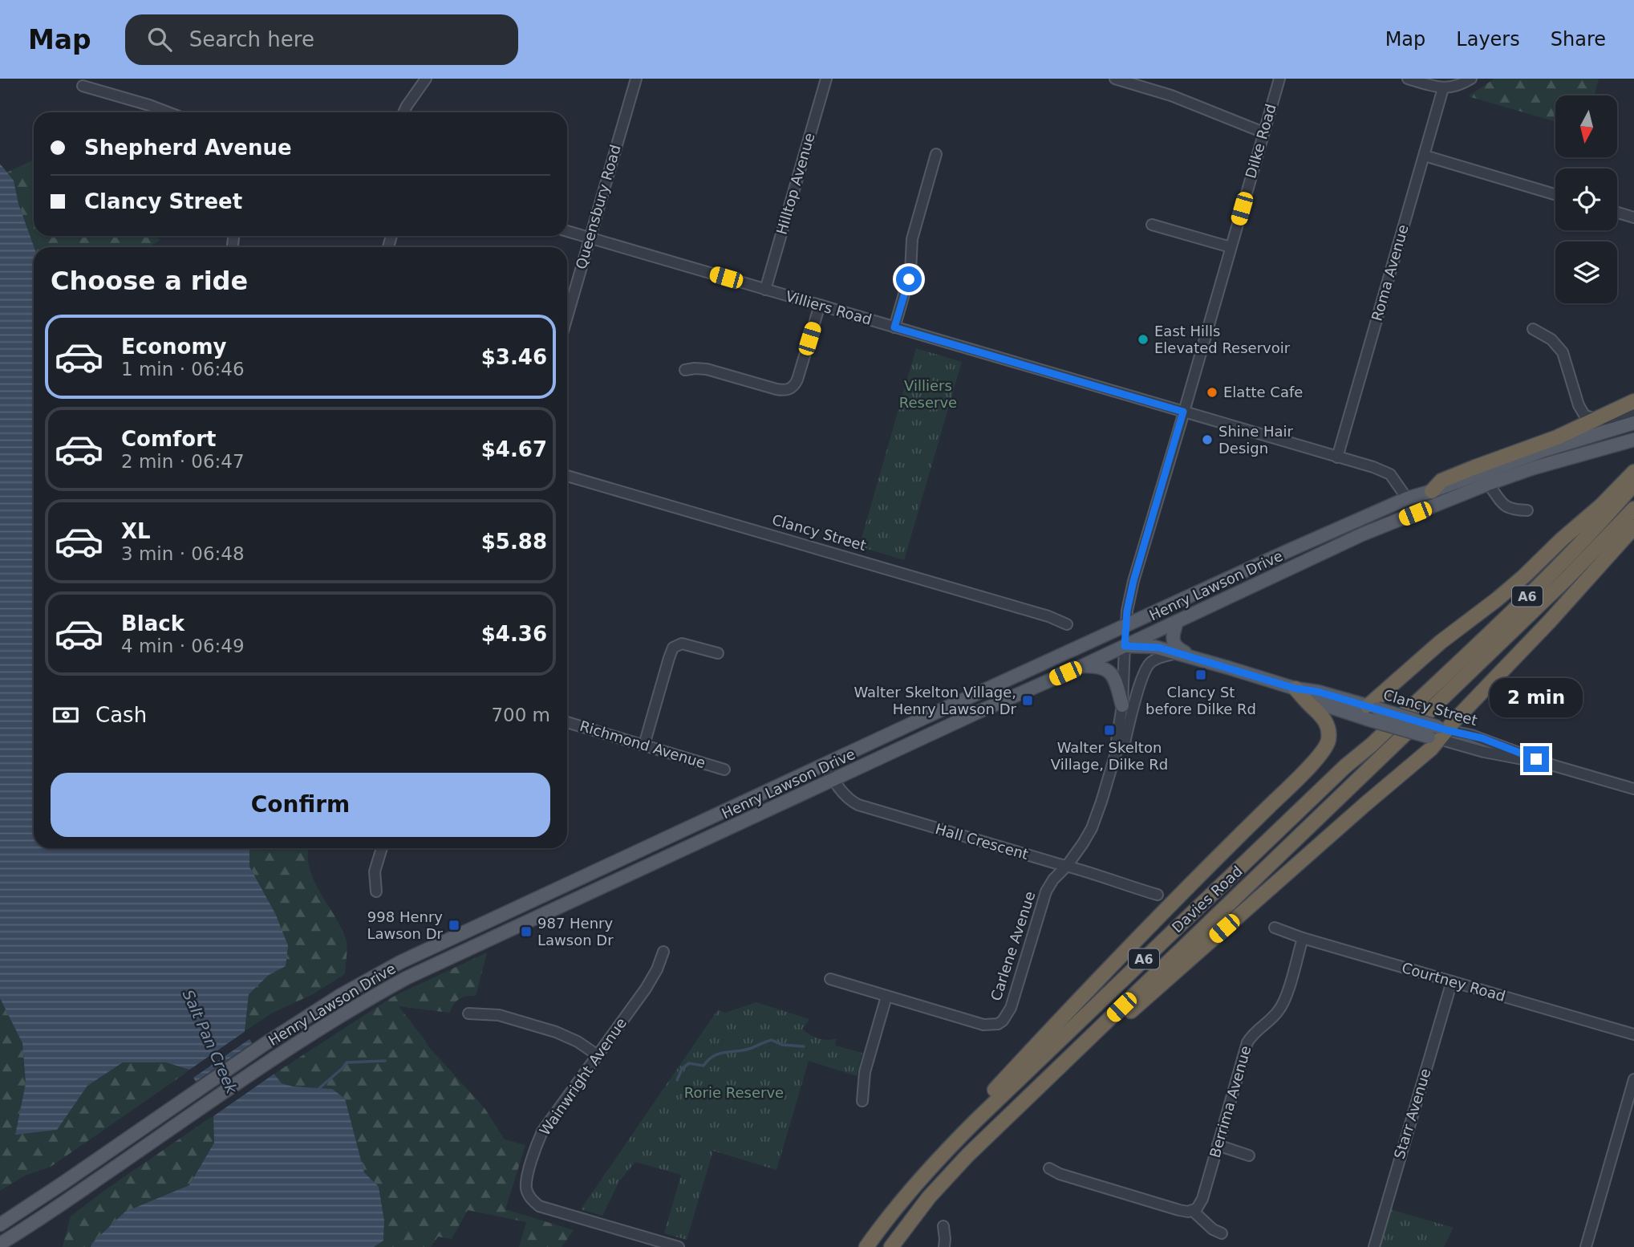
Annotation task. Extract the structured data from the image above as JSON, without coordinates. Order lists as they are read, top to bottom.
{
  "streets": {
    "highway": ["A6", "Davies Road"],
    "main road": ["Clancy Street", "Henry Lawson Drive", "Carlene Avenue"],
    "street": [
      "Dilke Road",
      "Hilltop Avenue",
      "Queensbury Road",
      "Roma Avenue",
      "Villiers Road",
      "Richmond Avenue",
      "Hall Crescent",
      "Courtney Road",
      "Wainwright Avenue",
      "Berrima Avenue",
      "Starr Avenue"
    ]
  },
  "crossings": [
    ["Dilke Road", "Villiers Road"],
    ["Dilke Road", "Henry Lawson Drive"],
    ["Dilke Road", "Carlene Avenue"],
    ["Hilltop Avenue", "Villiers Road"],
    ["Queensbury Road", "Villiers Road"],
    ["Roma Avenue", "Villiers Road"],
    ["Villiers Road", "Henry Lawson Drive"],
    ["Clancy Street", "Henry Lawson Drive"],
    ["Clancy Street", "A6"],
    ["Clancy Street", "Carlene Avenue"],
    ["Henry Lawson Drive", "Hall Crescent"],
    ["Henry Lawson Drive", "Carlene Avenue"],
    ["A6", "Davies Road"],
    ["Hall Crescent", "Carlene Avenue"],
    ["Courtney Road", "Berrima Avenue"],
    ["Courtney Road", "Starr Avenue"]
  ],
  "water": ["Salt Pan Creek"],
  "parks": ["Villiers Reserve", "Rorie Reserve"],
  "places": {
    "other": ["East Hills Elevated Reservoir", "Elatte Cafe", "Shine Hair Design"],
    "transit": [
      "Clancy St before Dilke Rd",
      "Walter Skelton Village, Henry Lawson Dr",
      "Walter Skelton Village, Dilke Rd",
      "998 Henry Lawson Dr",
      "987 Henry Lawson Dr"
    ]
  },
  "north": "bottom",
  "page": {
    "header": "Map",
    "search": "Search here",
    "nav": ["Map", "Layers", "Share"],
    "banner": ["Shepherd Avenue", "Clancy Street"],
    "heading": "Choose a ride",
    "list": [
      {
        "name": "Economy",
        "note": "1 min · 06:46",
        "value": "$3.46"
      },
      {
        "name": "Comfort",
        "note": "2 min · 06:47",
        "value": "$4.67"
      },
      {
        "name": "XL",
        "note": "3 min · 06:48",
        "value": "$5.88"
      },
      {
        "name": "Black",
        "note": "4 min · 06:49",
        "value": "$4.36"
      }
    ],
    "bubble": "2 min",
    "pay": ["Cash", "700 m"],
    "buttons": "Confirm"
  }
}
